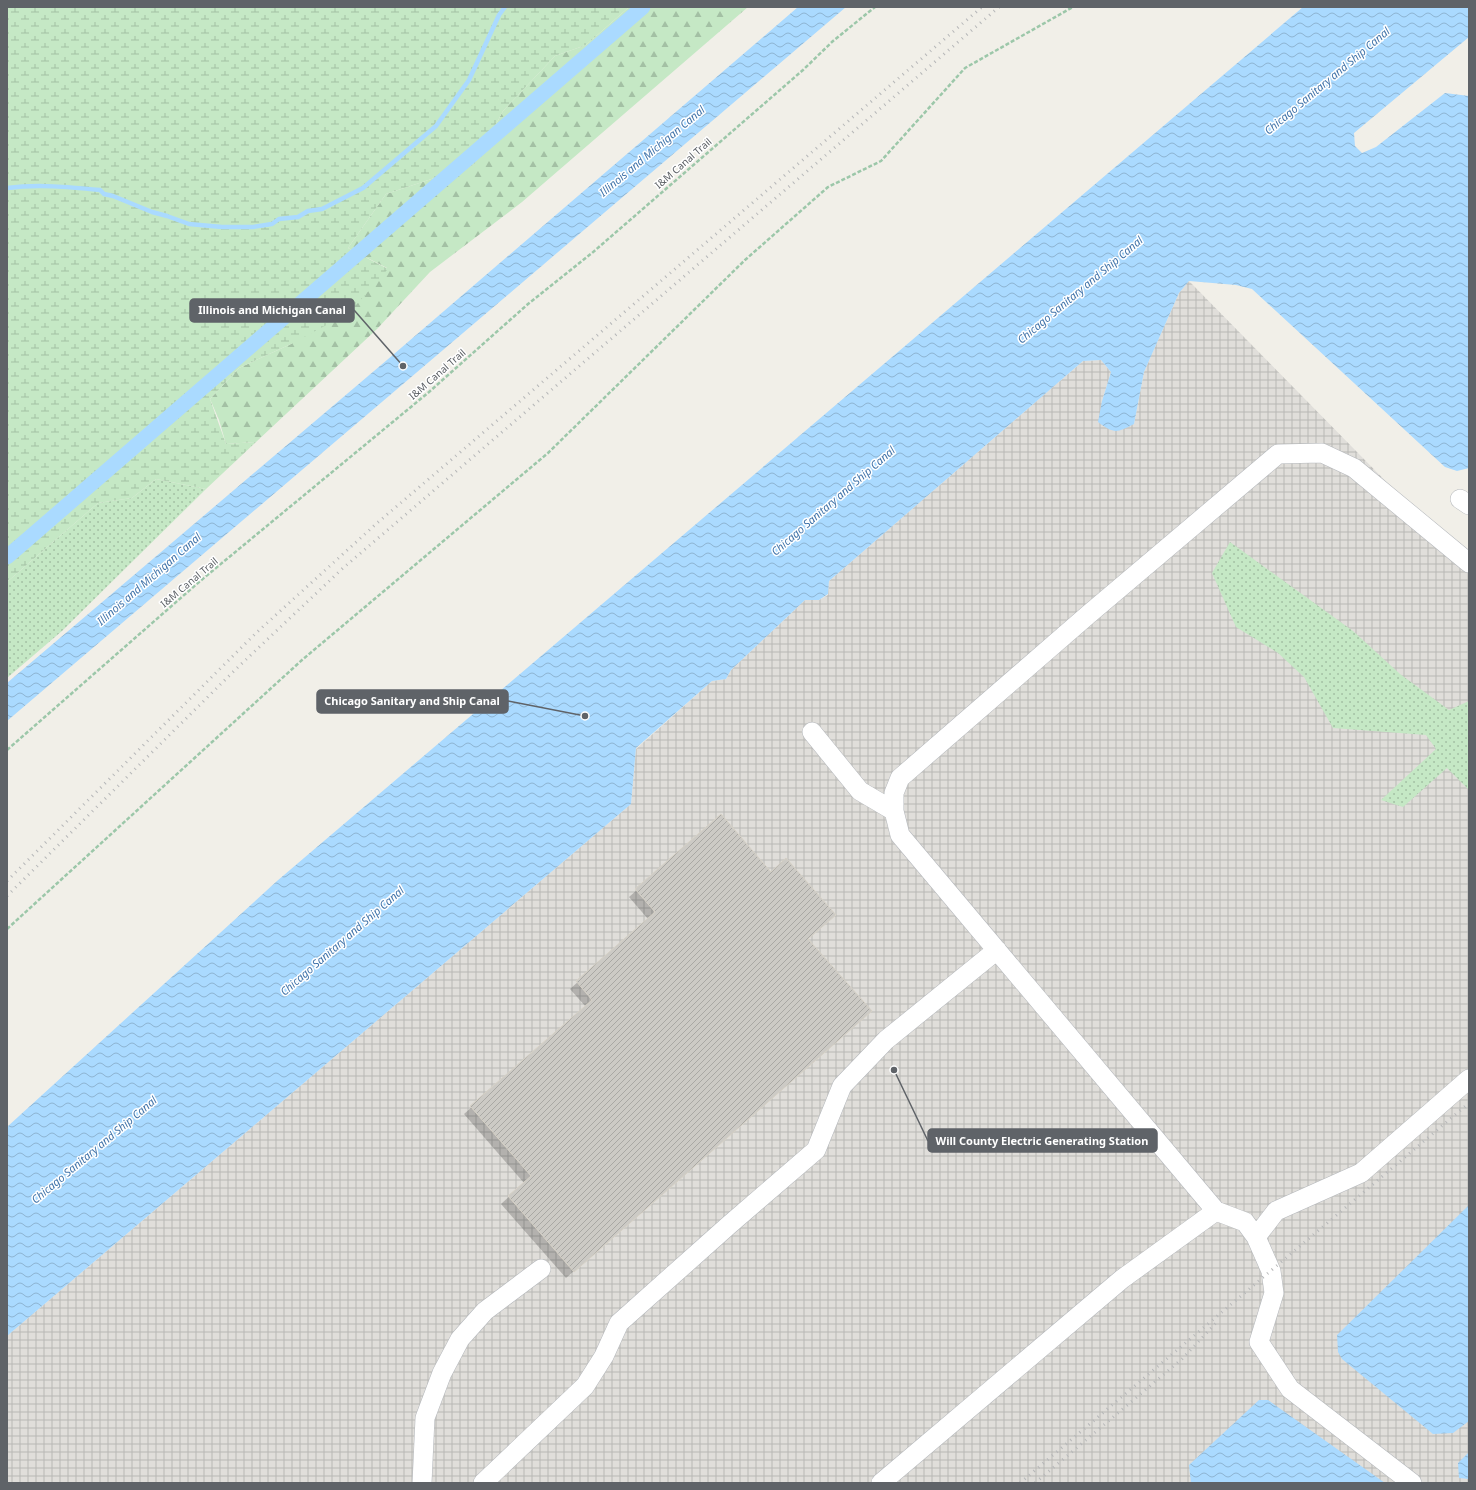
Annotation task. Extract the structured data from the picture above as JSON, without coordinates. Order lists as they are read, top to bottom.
{
  "streets": {
    "path": ["I&M Canal Trail"]
  },
  "water": ["Chicago Sanitary and Ship Canal", "Illinois and Michigan Canal"],
  "places": ["Illinois and Michigan Canal", "Chicago Sanitary and Ship Canal", "Will County Electric Generating Station"]
}
